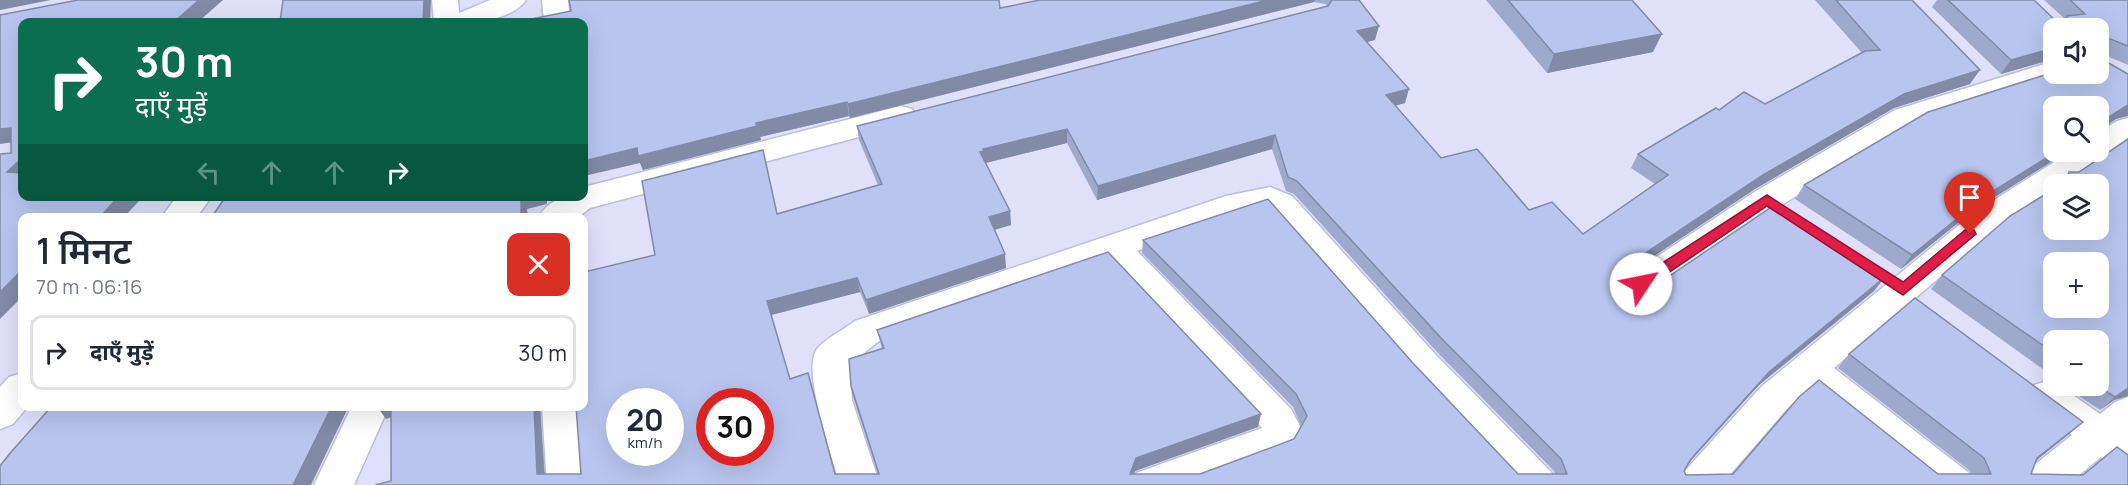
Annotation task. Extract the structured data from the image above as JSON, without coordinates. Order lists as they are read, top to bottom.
{
  "page": {
    "map_buttons": ["+", "−"],
    "turn": ["30 m", "दाएँ मुड़ें"],
    "heading": ["1 मिनट", "70 m · 06:16"],
    "list": [
      {
        "name": "दाएँ मुड़ें",
        "value": "30 m"
      }
    ],
    "speed": "20 km/h",
    "limit": "30"
  }
}
